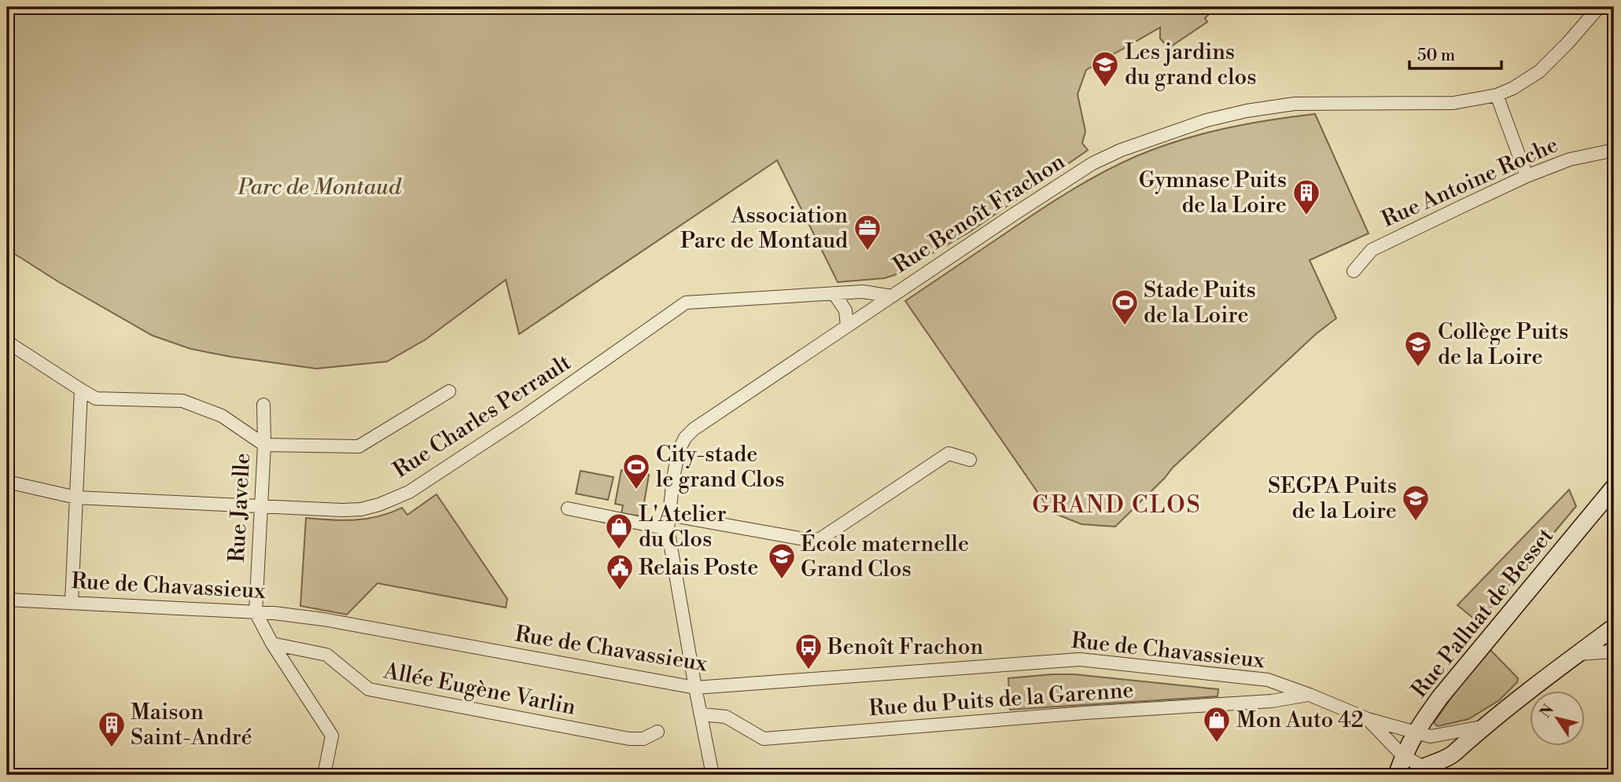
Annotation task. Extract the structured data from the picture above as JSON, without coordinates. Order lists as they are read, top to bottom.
{
  "streets": {
    "main road": ["Rue Palluat de Besset"],
    "street": [
      "Rue Antoine Roche",
      "Rue Benoît Frachon",
      "Rue Charles Perrault",
      "Rue Javelle",
      "Rue de Chavassieux",
      "Allée Eugène Varlin",
      "Rue du Puits de la Garenne"
    ]
  },
  "crossings": [
    ["Rue Benoît Frachon", "Rue Charles Perrault"],
    ["Rue Benoît Frachon", "Rue de Chavassieux"],
    ["Rue Benoît Frachon", "Rue du Puits de la Garenne"],
    ["Rue Charles Perrault", "Rue Javelle"],
    ["Rue Javelle", "Rue de Chavassieux"],
    ["Rue de Chavassieux", "Rue Palluat de Besset"],
    ["Rue de Chavassieux", "Rue du Puits de la Garenne"]
  ],
  "districts": ["GRAND CLOS"],
  "parks": ["Parc de Montaud"],
  "places": {
    "school or university": [
      "Les jardins du grand clos",
      "Collège Puits de la Loire",
      "SEGPA Puits de la Loire",
      "École maternelle Grand Clos"
    ],
    "building": ["Gymnase Puits de la Loire", "Maison Saint-André"],
    "office": ["Association Parc de Montaud"],
    "sports": ["Stade Puits de la Loire", "City-stade le grand Clos"],
    "shop": ["L'Atelier du Clos", "Mon Auto 42"],
    "public building": ["Relais Poste"],
    "bus stop": ["Benoît Frachon"]
  },
  "scale_bar": "50 m",
  "north": "top left"
}
